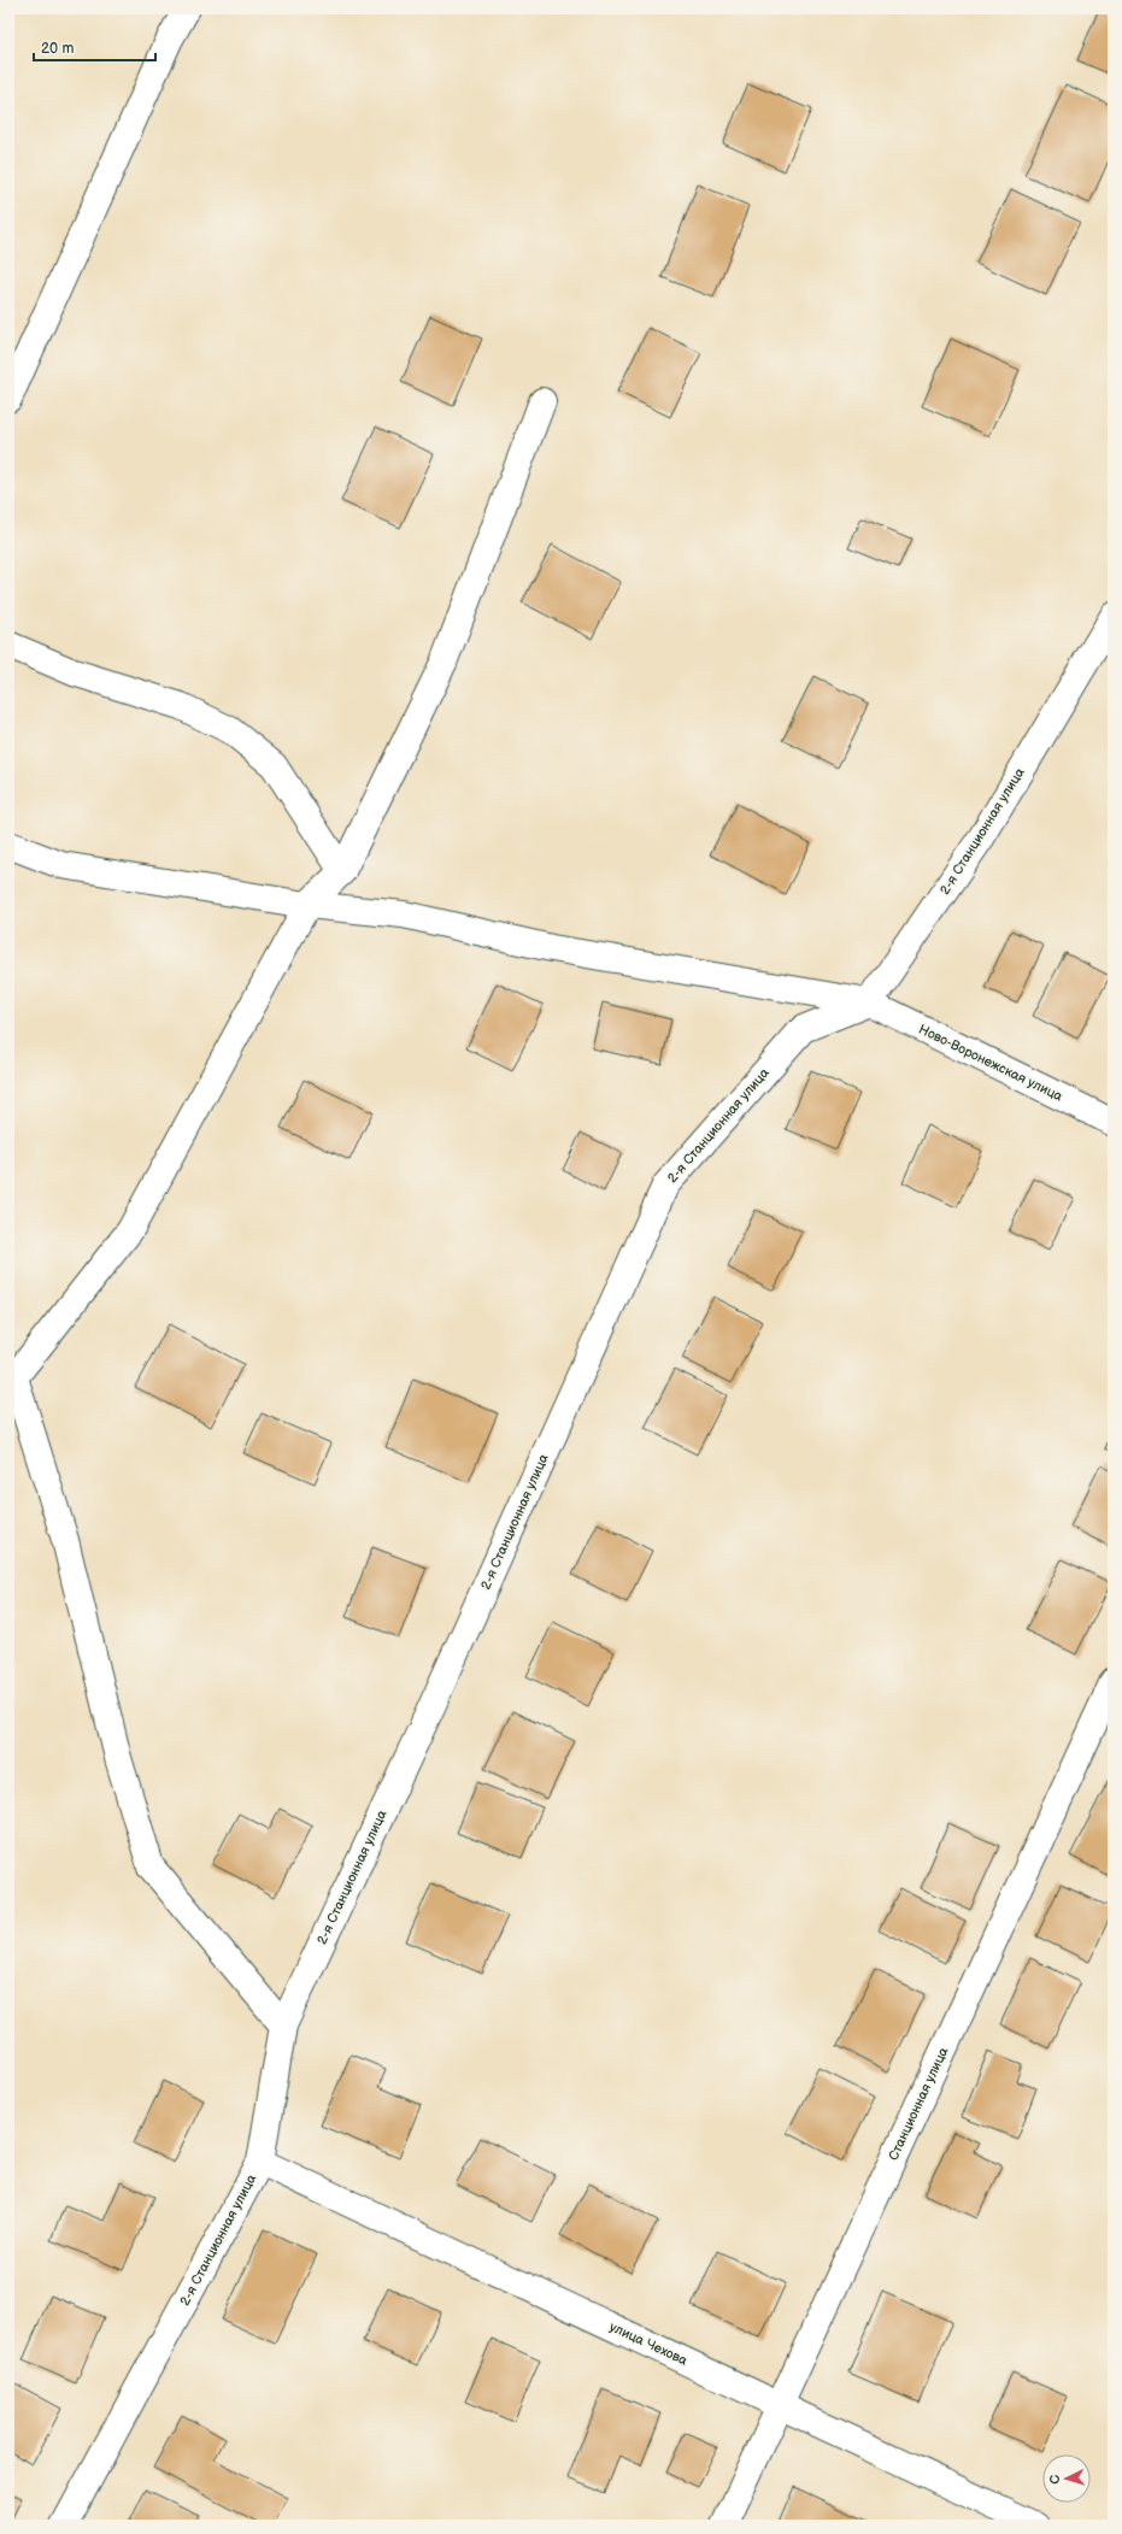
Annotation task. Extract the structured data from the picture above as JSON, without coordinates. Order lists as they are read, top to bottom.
{
  "streets": {
    "street": [
      "2-я Станционная улица",
      "Ново-Воронежская улица",
      "Станционная улица",
      "улица Чехова"
    ]
  },
  "crossings": [
    ["2-я Станционная улица", "Ново-Воронежская улица"],
    ["2-я Станционная улица", "улица Чехова"],
    ["Станционная улица", "улица Чехова"]
  ],
  "scale_bar": "20 m",
  "north": "left"
}
